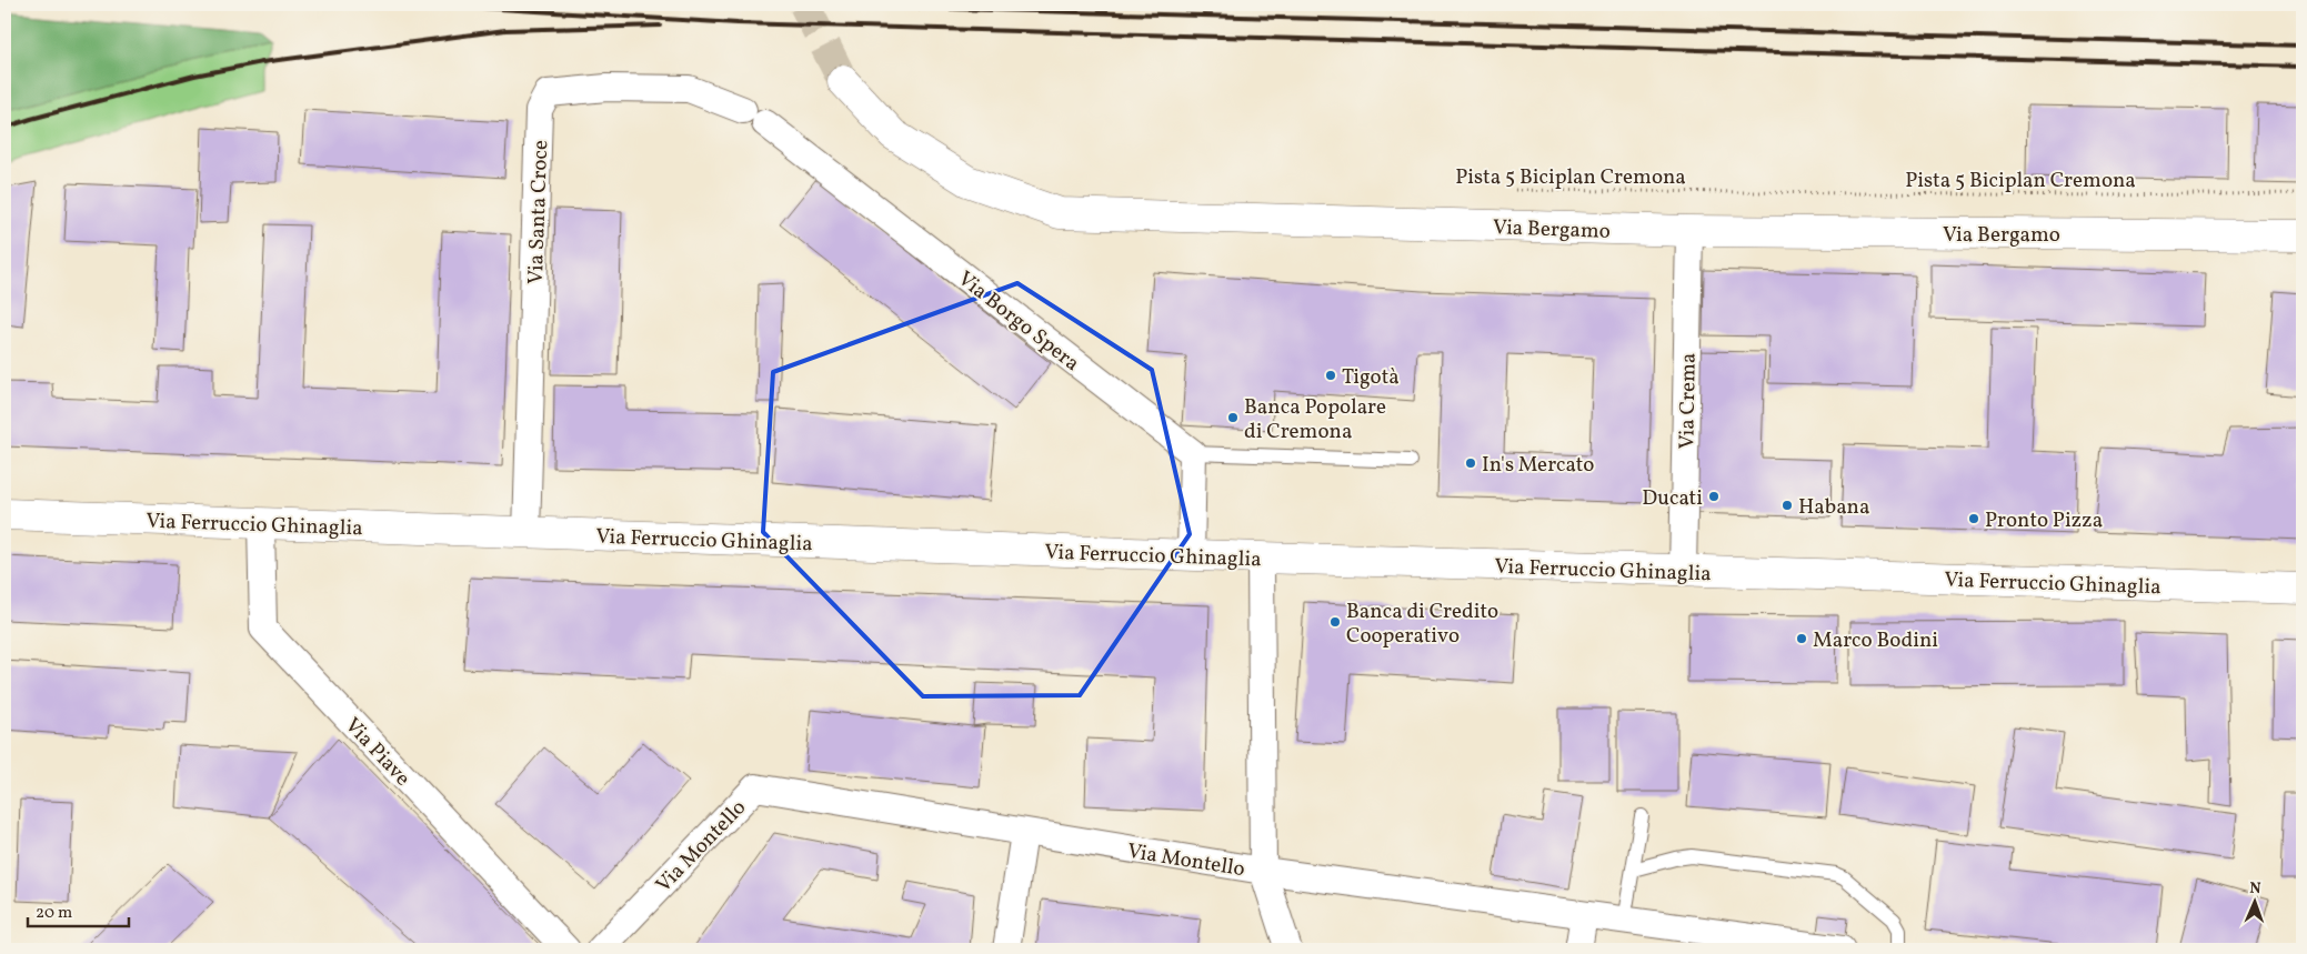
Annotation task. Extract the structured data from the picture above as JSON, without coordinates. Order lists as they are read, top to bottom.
{
  "streets": {
    "main road": ["Via Bergamo", "Via Ferruccio Ghinaglia"],
    "street": [
      "Via Santa Croce",
      "Via Borgo Spera",
      "Via Crema",
      "Via Piave",
      "Via Montello"
    ],
    "path": ["Pista 5 Biciplan Cremona"]
  },
  "crossings": [
    ["Via Santa Croce", "Via Ferruccio Ghinaglia"],
    ["Via Bergamo", "Via Crema"],
    ["Via Crema", "Via Ferruccio Ghinaglia"],
    ["Via Ferruccio Ghinaglia", "Via Piave"]
  ],
  "places": [
    "Tigotà",
    "Banca Popolare di Cremona",
    "In's Mercato",
    "Ducati",
    "Habana",
    "Pronto Pizza",
    "Banca di Credito Cooperativo",
    "Marco Bodini"
  ],
  "scale_bar": "20 m",
  "north": "top"
}
